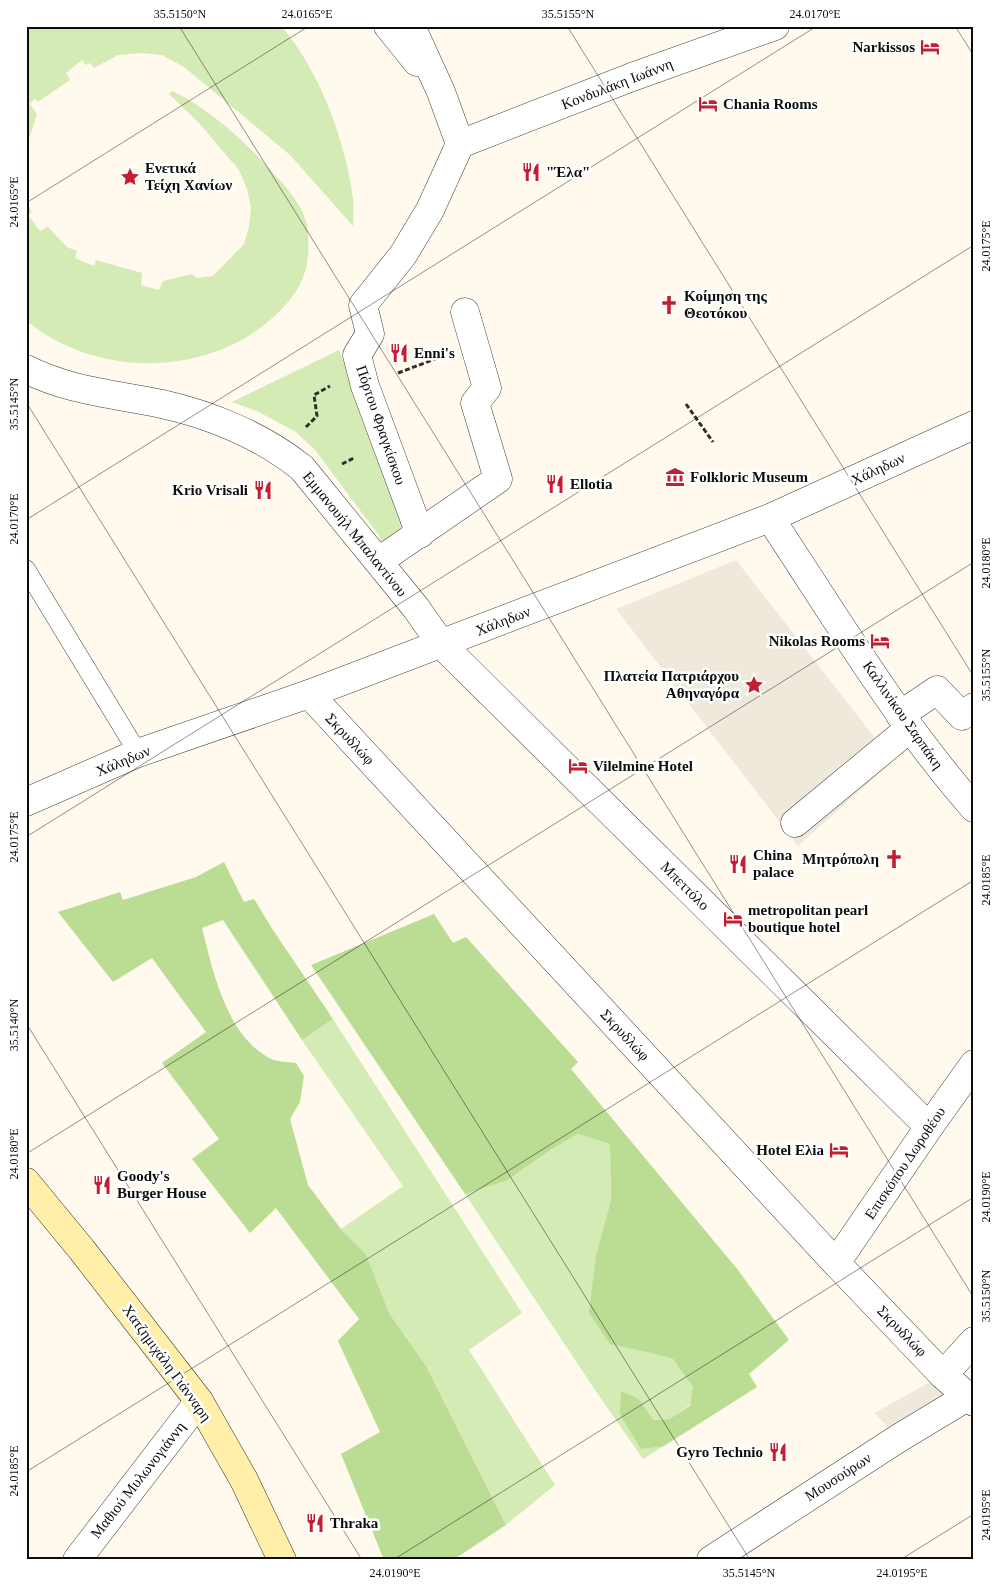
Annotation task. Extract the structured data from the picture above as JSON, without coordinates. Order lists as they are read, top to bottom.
{
  "streets": {
    "main road": ["Χατζημιχάλη Γιάνναρη"],
    "street": [
      "Κονδυλάκη Ιωάννη",
      "Πόρτου Φραγκίσκου",
      "Χάληδων",
      "Εμμανουήλ Μπαλαντίνου",
      "Καλλινίκου Σαρπάκη",
      "Σκρυδλώφ",
      "Μπεττόλο",
      "Επισκόπου Δωροθέου",
      "Μουσούρων",
      "Μαθιού Μυλωνογιάννη"
    ]
  },
  "crossings": [
    ["Κονδυλάκη Ιωάννη", "Πόρτου Φραγκίσκου"],
    ["Χάληδων", "Εμμανουήλ Μπαλαντίνου"],
    ["Χάληδων", "Καλλινίκου Σαρπάκη"],
    ["Χάληδων", "Σκρυδλώφ"],
    ["Χάληδων", "Μπεττόλο"],
    ["Εμμανουήλ Μπαλαντίνου", "Μπεττόλο"],
    ["Σκρυδλώφ", "Επισκόπου Δωροθέου"],
    ["Σκρυδλώφ", "Μουσούρων"],
    ["Μπεττόλο", "Επισκόπου Δωροθέου"],
    ["Χατζημιχάλη Γιάνναρη", "Μαθιού Μυλωνογιάννη"]
  ],
  "places": {
    "hotel": [
      "Narkissos",
      "Chania Rooms",
      "Nikolas Rooms",
      "Vilelmine Hotel",
      "metropolitan pearl boutique hotel",
      "Hotel Eλia"
    ],
    "restaurant": [
      "\"Έλα\"",
      "Enni's",
      "Ellotia",
      "Krio Vrisali",
      "China palace",
      "Goody's Burger House",
      "Gyro Technio",
      "Thraka"
    ],
    "place": ["Ενετικά Τείχη Χανίων", "Πλατεία Πατριάρχου Αθηναγόρα"],
    "church": ["Κοίμηση της Θεοτόκου", "Μητρόπολη"],
    "museum": ["Folkloric Museum"]
  },
  "coordinates": [
    "35.5150°N",
    "24.0165°E",
    "35.5155°N",
    "24.0170°E",
    "24.0175°E",
    "35.5145°N",
    "24.0180°E",
    "24.0185°E",
    "35.5140°N",
    "24.0190°E",
    "24.0195°E"
  ]
}
